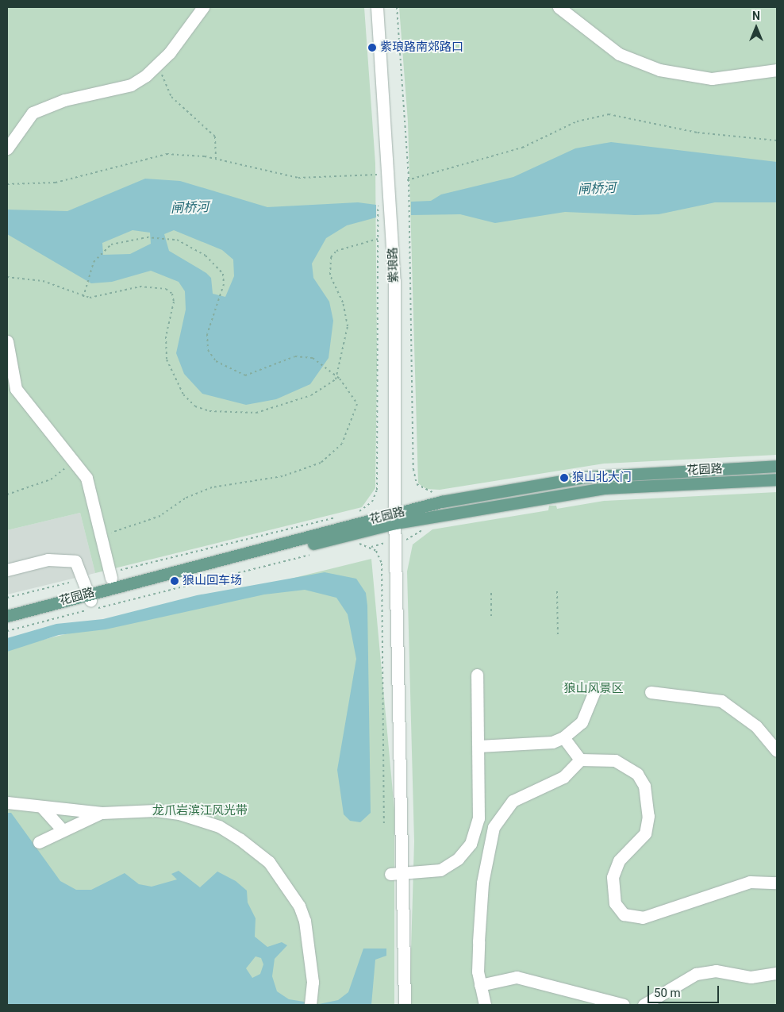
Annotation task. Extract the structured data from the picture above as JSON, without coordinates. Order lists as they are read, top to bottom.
{
  "streets": {
    "main road": ["花园路"],
    "street": ["紫琅路"]
  },
  "crossings": [
    ["紫琅路", "花园路"]
  ],
  "water": ["闸桥河"],
  "parks": ["狼山风景区", "龙爪岩滨江风光带"],
  "places": ["紫琅路南郊路口", "狼山北大门", "狼山回车场"],
  "scale_bar": "50 m",
  "north": "top"
}
